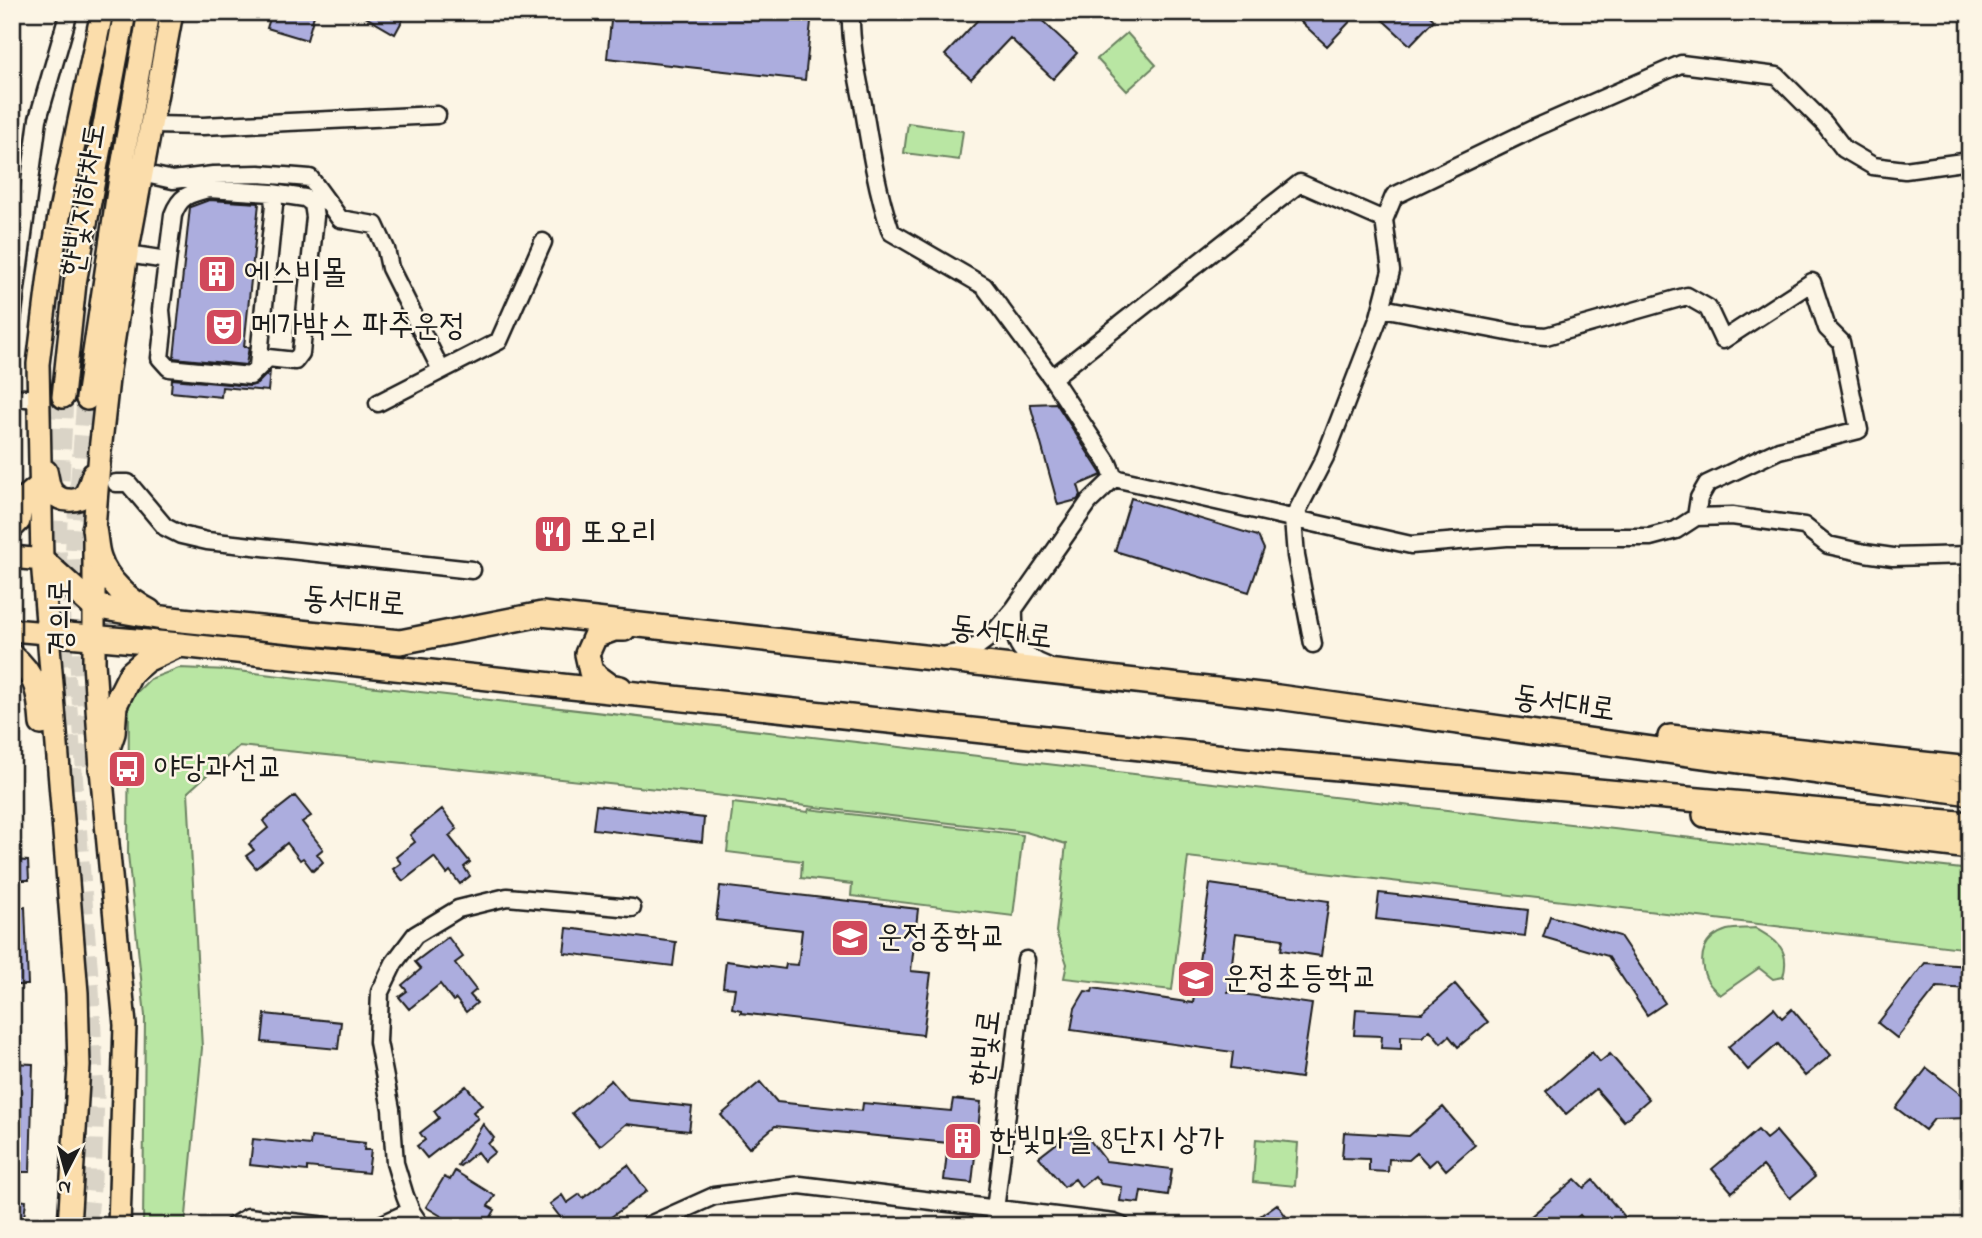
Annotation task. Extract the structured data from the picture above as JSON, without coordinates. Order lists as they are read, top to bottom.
{
  "streets": {
    "highway": ["동서대로"],
    "main road": ["한빛지하차도", "경의로"],
    "street": ["한빛로"]
  },
  "crossings": [
    ["동서대로", "경의로"]
  ],
  "places": {
    "building": ["에스비몰", "한빛마을 8단지 상가"],
    "theatre": ["메가박스 파주운정"],
    "restaurant": ["또오리"],
    "bus stop": ["야당과선교"],
    "school or university": ["운정중학교", "운정초등학교"]
  },
  "north": "bottom"
}
